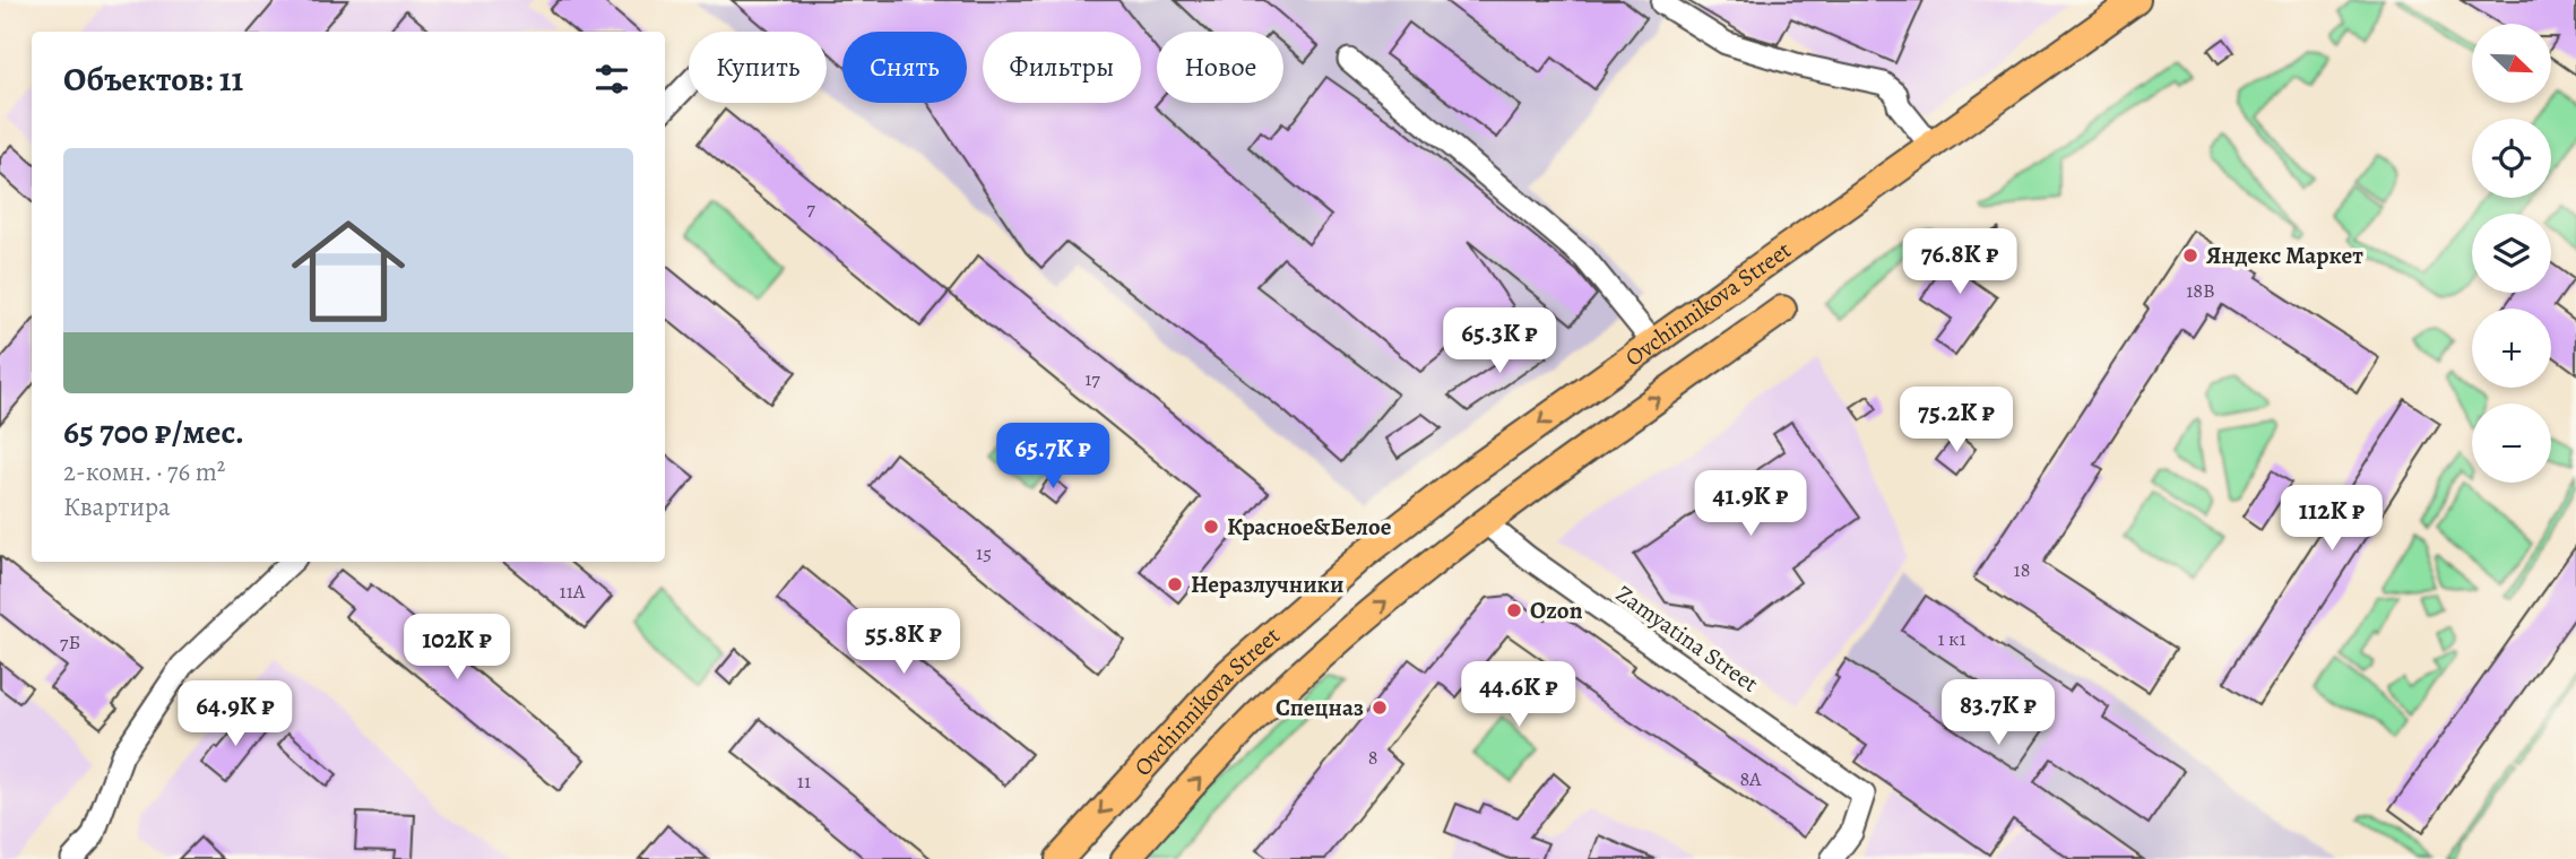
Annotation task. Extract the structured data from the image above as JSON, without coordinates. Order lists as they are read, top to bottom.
{
  "streets": {
    "main road": ["Ovchinnikova Street"],
    "street": ["Zamyatina Street"]
  },
  "crossings": [
    ["Ovchinnikova Street", "Zamyatina Street"]
  ],
  "places": [
    "Яндекс Маркет",
    "Красное&Белое",
    "Неразлучники",
    "Ozon",
    "Спецназ"
  ],
  "house_numbers": [
    "7",
    "18В",
    "17",
    "15",
    "18",
    "11А",
    "1 к1",
    "7Б",
    "8",
    "8А",
    "11"
  ],
  "north": "bottom right",
  "page": {
    "map_buttons": ["+", "−"],
    "chip": [
      "Купить",
      "Снять",
      "Фильтры",
      "Новое"
    ],
    "heading": "Объектов: 11",
    "list": [
      {
        "name": "65 700 ₽/мес.",
        "note": "2-комн. · 76 m² · Квартира"
      }
    ],
    "price": [
      "76.8K ₽",
      "65.3K ₽",
      "75.2K ₽",
      "65.7K ₽",
      "41.9K ₽",
      "112K ₽",
      "55.8K ₽",
      "102K ₽",
      "44.6K ₽",
      "83.7K ₽",
      "64.9K ₽"
    ]
  }
}
